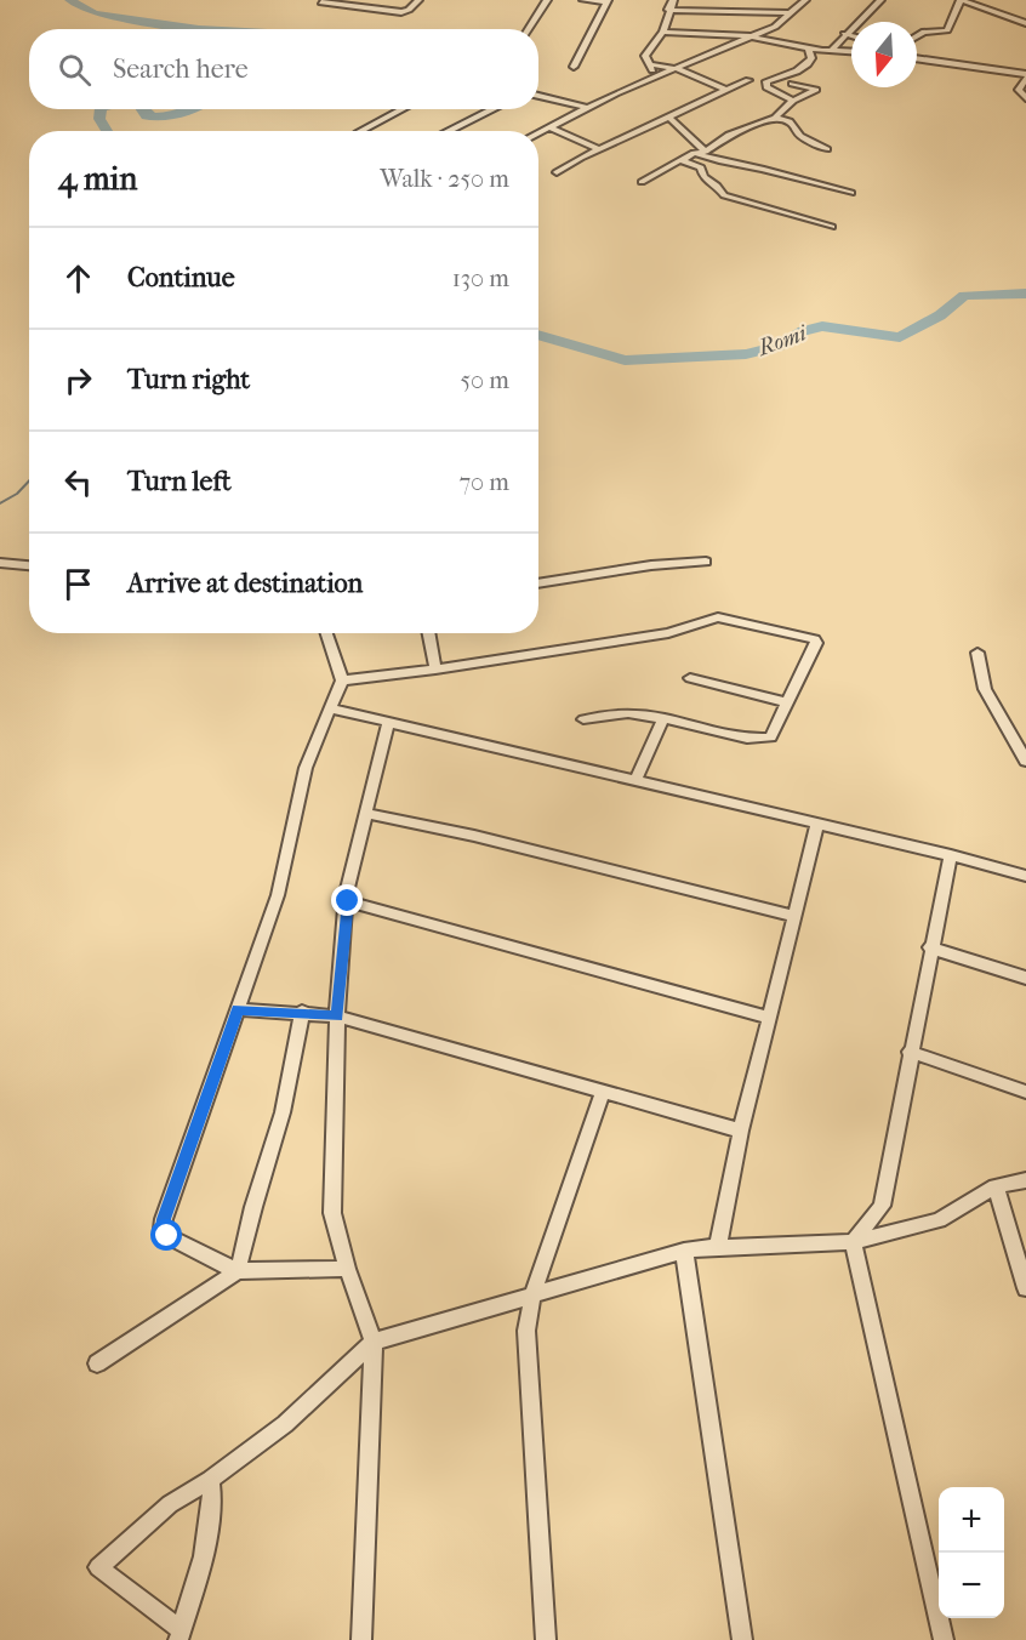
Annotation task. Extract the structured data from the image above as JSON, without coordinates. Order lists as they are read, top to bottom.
{
  "water": ["Romi"],
  "north": "bottom",
  "page": {
    "search": "Search here",
    "heading": ["4 min", "Walk · 250 m"],
    "list": [
      ["Continue", "130 m"],
      ["Turn right", "50 m"],
      ["Turn left", "70 m"],
      "Arrive at destination"
    ],
    "map_buttons": ["+", "−"]
  }
}
